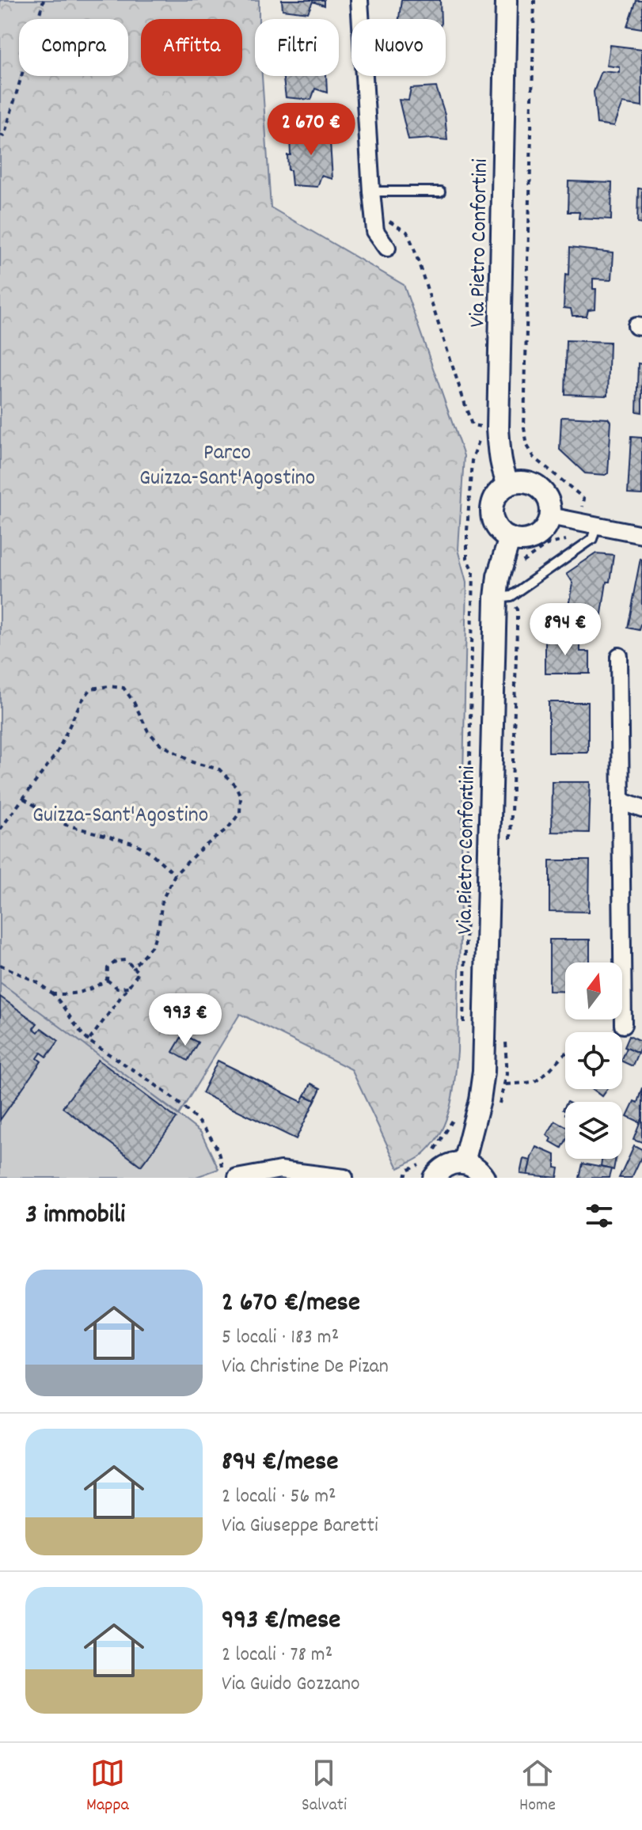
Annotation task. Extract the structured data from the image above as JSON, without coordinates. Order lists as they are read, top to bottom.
{
  "streets": {
    "main road": ["Via Pietro Confortini"]
  },
  "parks": ["Parco Guizza-Sant'Agostino", "Guizza-Sant'Agostino"],
  "north": "top",
  "page": {
    "chip": [
      "Compra",
      "Affitta",
      "Filtri",
      "Nuovo"
    ],
    "price": ["2 670 €", "894 €", "993 €"],
    "heading": "3 immobili",
    "list": [
      {
        "name": "2 670 €/mese",
        "note": "5 locali · 183 m² · Via Christine De Pizan"
      },
      {
        "name": "894 €/mese",
        "note": "2 locali · 56 m² · Via Giuseppe Baretti"
      },
      {
        "name": "993 €/mese",
        "note": "2 locali · 78 m² · Via Guido Gozzano"
      }
    ],
    "tabs": ["Mappa", "Salvati", "Home"]
  }
}
